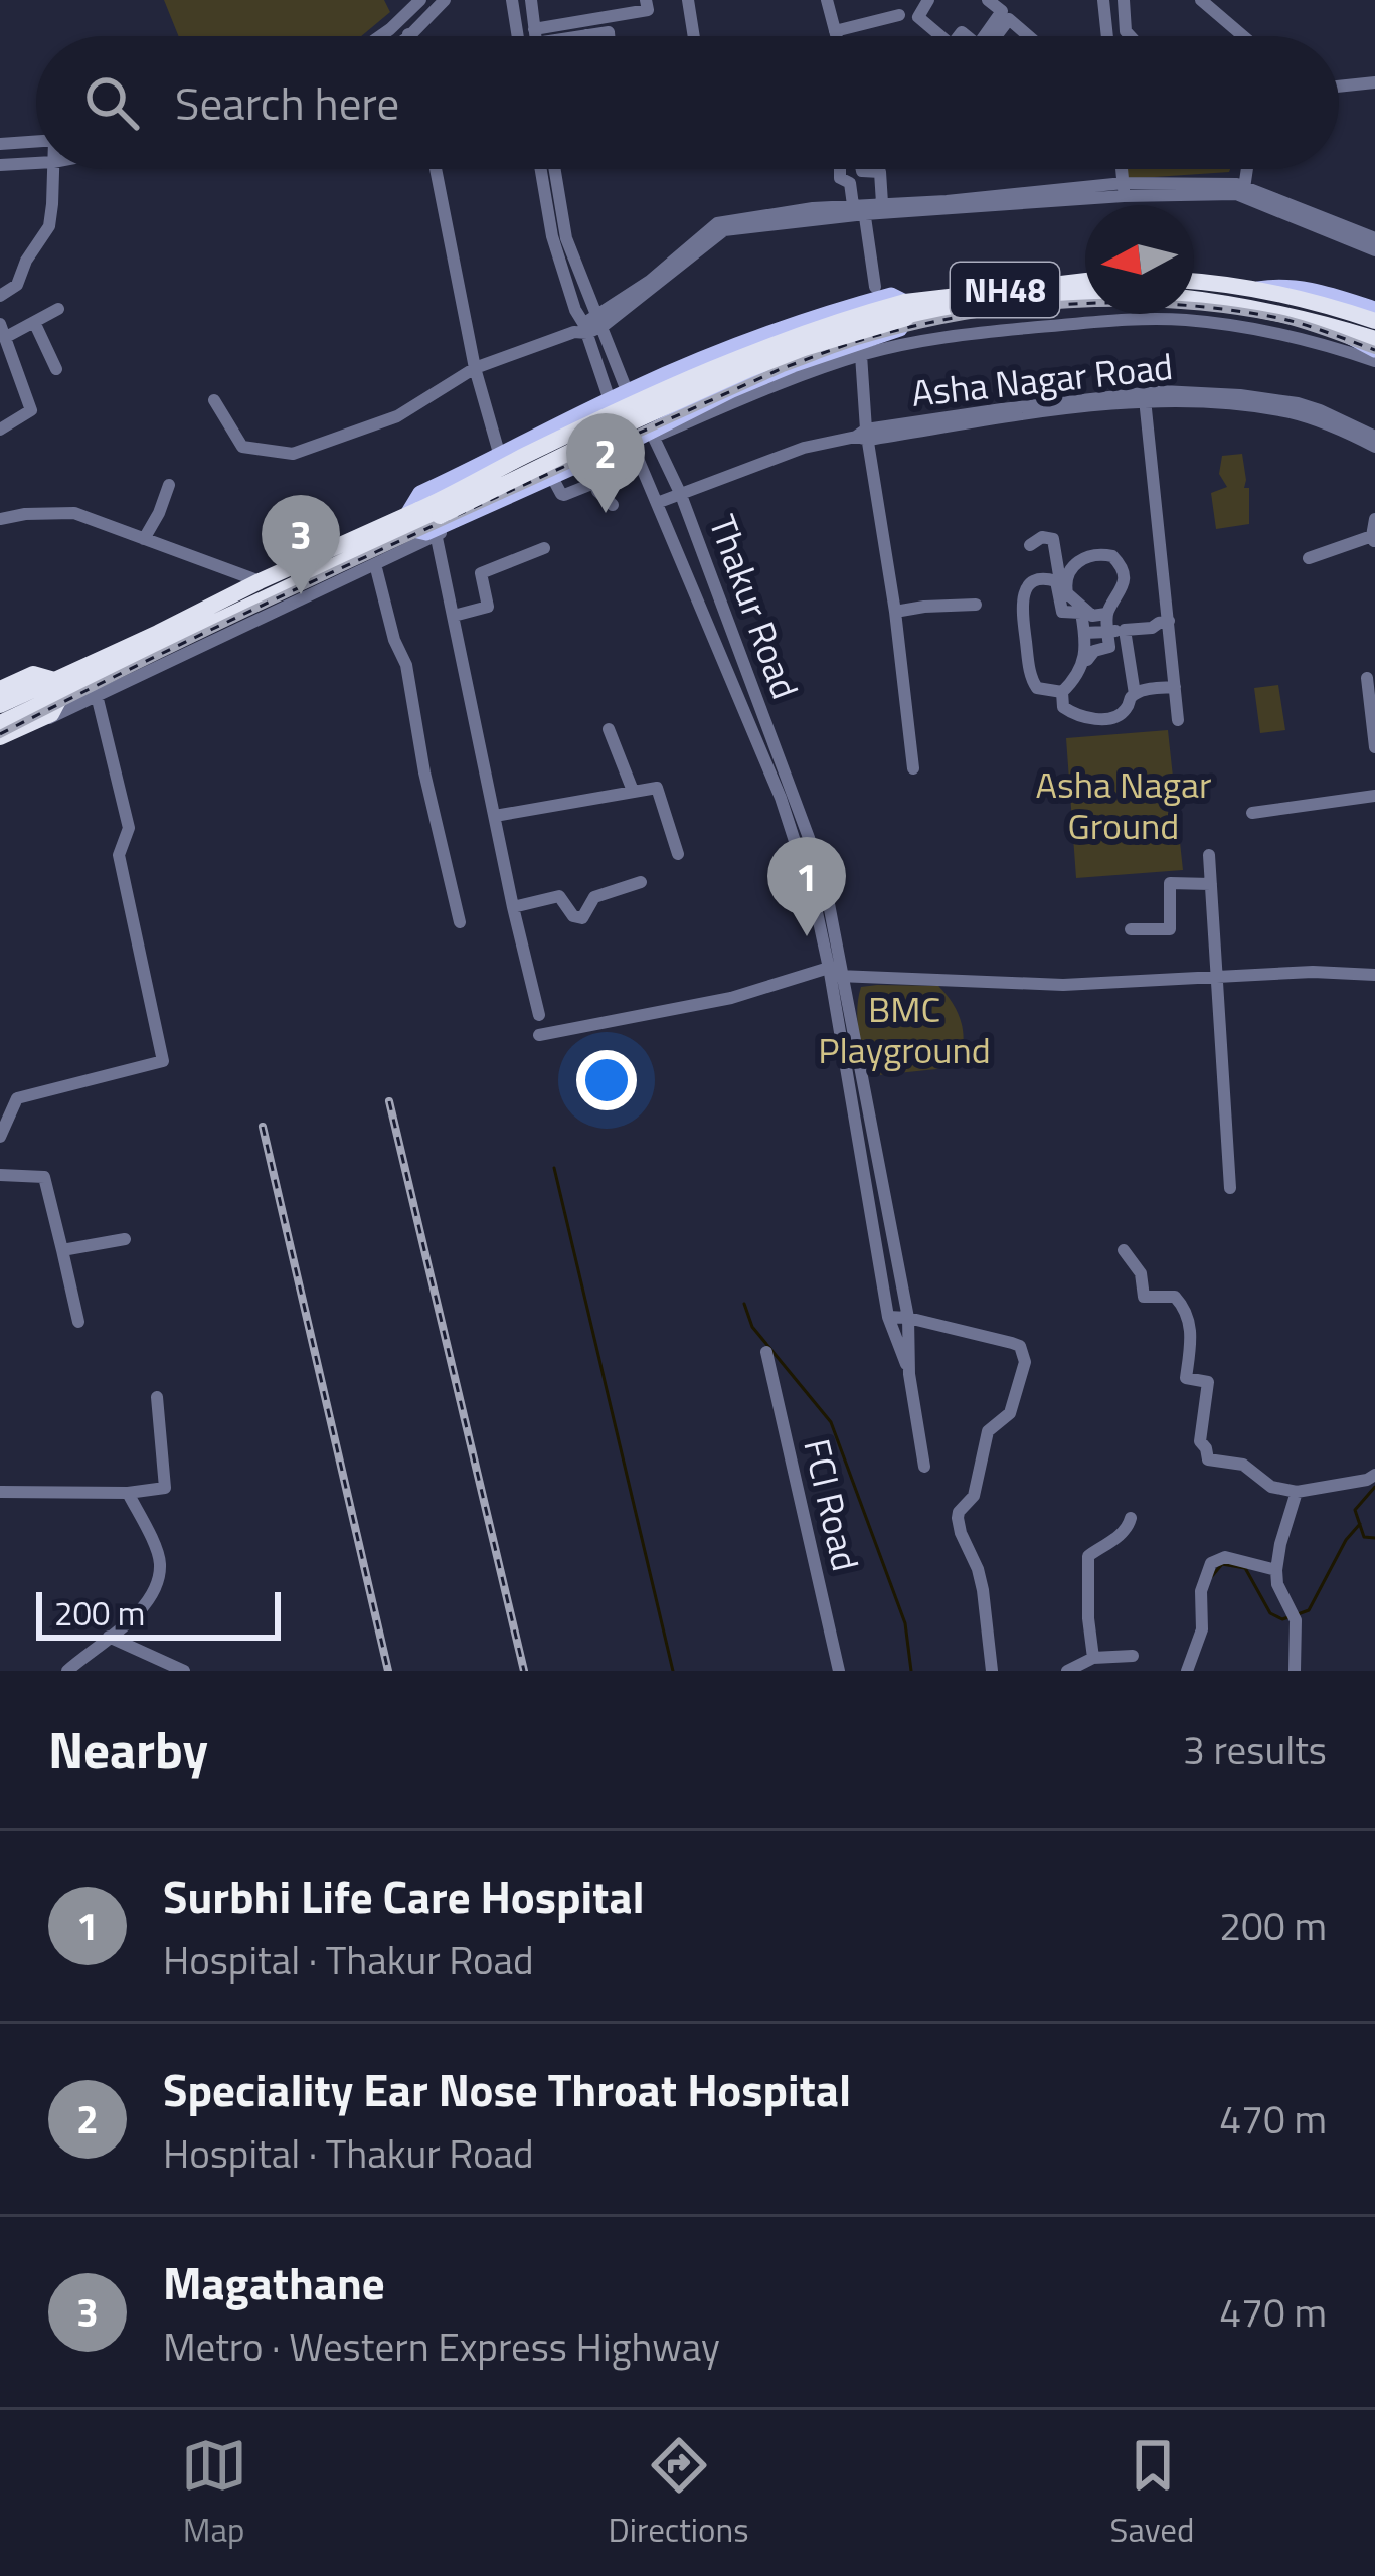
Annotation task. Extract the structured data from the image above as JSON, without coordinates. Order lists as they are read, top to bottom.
{
  "streets": {
    "highway": ["NH48"],
    "street": ["Asha Nagar Road", "Thakur Road", "FCI Road"]
  },
  "crossings": [
    ["Asha Nagar Road", "Thakur Road"]
  ],
  "parks": ["Asha Nagar Ground", "BMC Playground"],
  "scale_bar": "200 m",
  "north": "left",
  "page": {
    "search": "Search here",
    "pins": ["2", "3", "1"],
    "scale": "200 m",
    "heading": ["Nearby", "3 results"],
    "list": [
      {
        "mark": "1",
        "name": "Surbhi Life Care Hospital",
        "note": "Hospital · Thakur Road",
        "value": "200 m"
      },
      {
        "mark": "2",
        "name": "Speciality Ear Nose Throat Hospital",
        "note": "Hospital · Thakur Road",
        "value": "470 m"
      },
      {
        "mark": "3",
        "name": "Magathane",
        "note": "Metro · Western Express Highway",
        "value": "470 m"
      }
    ],
    "nav": ["Map", "Directions", "Saved"]
  }
}
